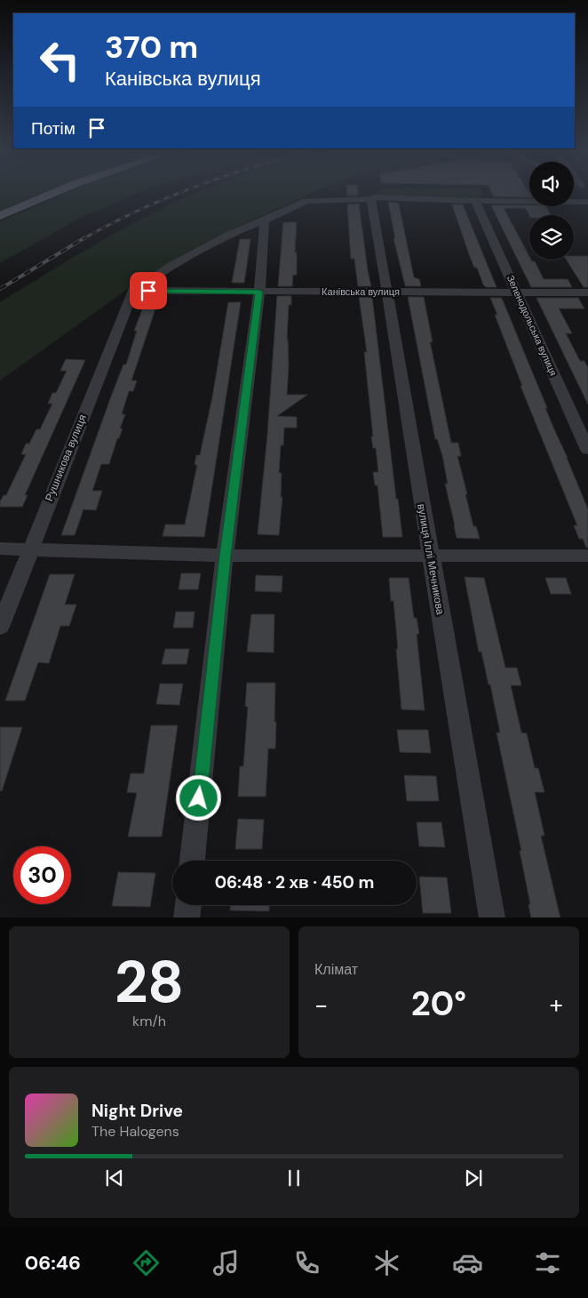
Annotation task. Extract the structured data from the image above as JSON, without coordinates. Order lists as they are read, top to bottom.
{
  "streets": {
    "street": [
      "Канівська вулиця",
      "Зеленодольська вулиця",
      "Рушникова вулиця",
      "вулиця Іллі Мечникова"
    ]
  },
  "crossings": [
    ["Канівська вулиця", "Зеленодольська вулиця"],
    ["Канівська вулиця", "Рушникова вулиця"],
    ["Канівська вулиця", "вулиця Іллі Мечникова"]
  ],
  "page": {
    "turn": ["370 m", "Канівська вулиця"],
    "then": "Потім",
    "limit": "30",
    "trip": "06:48 · 2 хв · 450 m",
    "tile": [
      ["28", "km/h"],
      "Клімат"
    ],
    "heat": ["−", "20°", "+"],
    "song": ["Night Drive", "The Halogens"],
    "tabs": "06:46"
  }
}
